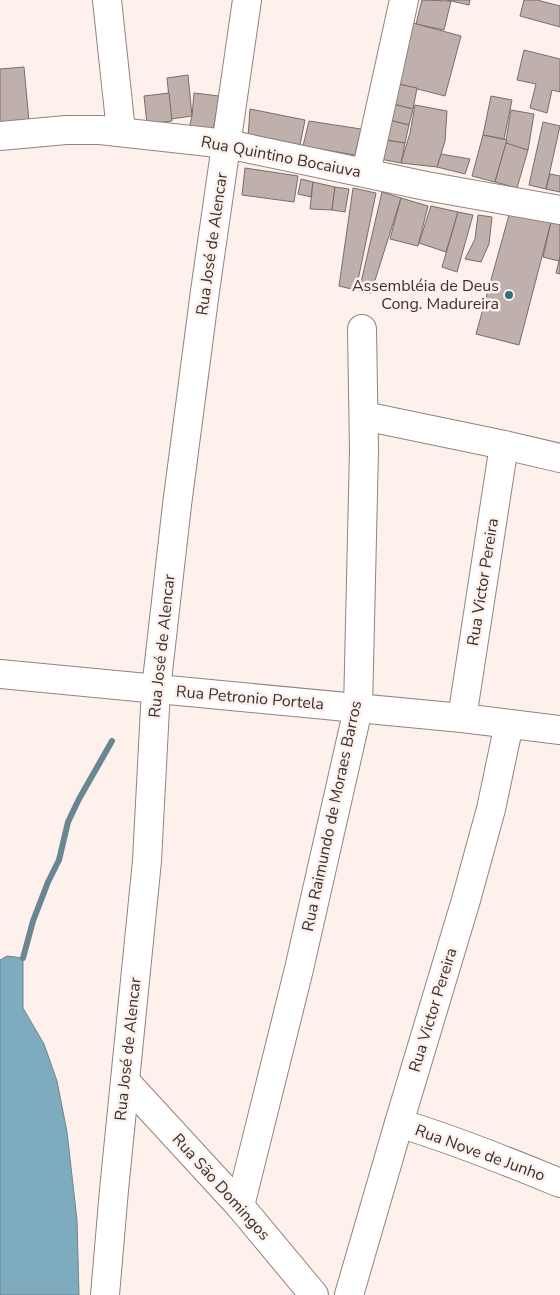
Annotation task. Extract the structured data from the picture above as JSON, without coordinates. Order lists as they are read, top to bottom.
{
  "streets": {
    "street": [
      "Rua Quintino Bocaiuva",
      "Rua José de Alencar",
      "Rua Victor Pereira",
      "Rua Petronio Portela",
      "Rua Raimundo de Moraes Barros",
      "Rua Nove de Junho",
      "Rua São Domingos"
    ]
  },
  "crossings": [
    ["Rua Quintino Bocaiuva", "Rua José de Alencar"],
    ["Rua José de Alencar", "Rua Petronio Portela"],
    ["Rua José de Alencar", "Rua São Domingos"],
    ["Rua Victor Pereira", "Rua Petronio Portela"],
    ["Rua Victor Pereira", "Rua Nove de Junho"],
    ["Rua Petronio Portela", "Rua Raimundo de Moraes Barros"],
    ["Rua Raimundo de Moraes Barros", "Rua São Domingos"]
  ],
  "places": ["Assembléia de Deus Cong. Madureira"]
}
